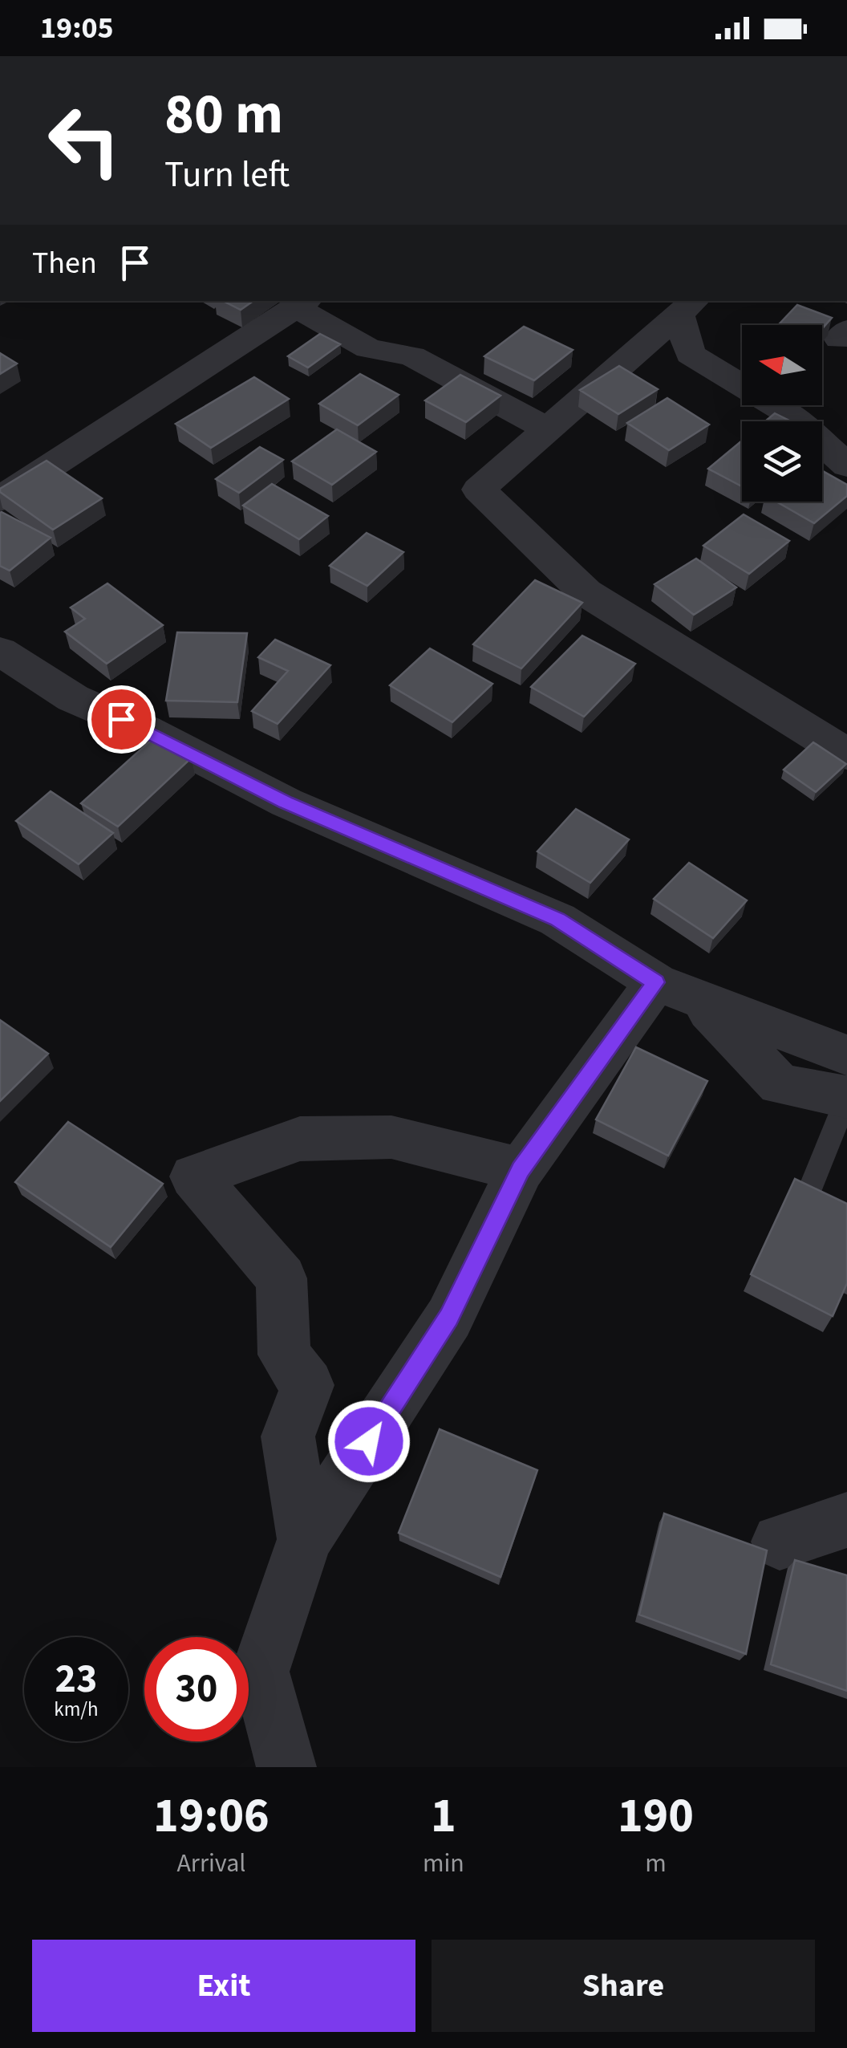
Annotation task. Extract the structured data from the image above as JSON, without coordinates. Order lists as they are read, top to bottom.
{
  "north": "left",
  "page": {
    "status": "19:05",
    "turn": ["80 m", "Turn left"],
    "then": "Then",
    "speed": "23 km/h",
    "limit": "30",
    "eta": [
      "19:06",
      "Arrival",
      "1",
      "min",
      "190",
      "m"
    ],
    "buttons": ["Exit", "Share"]
  }
}
